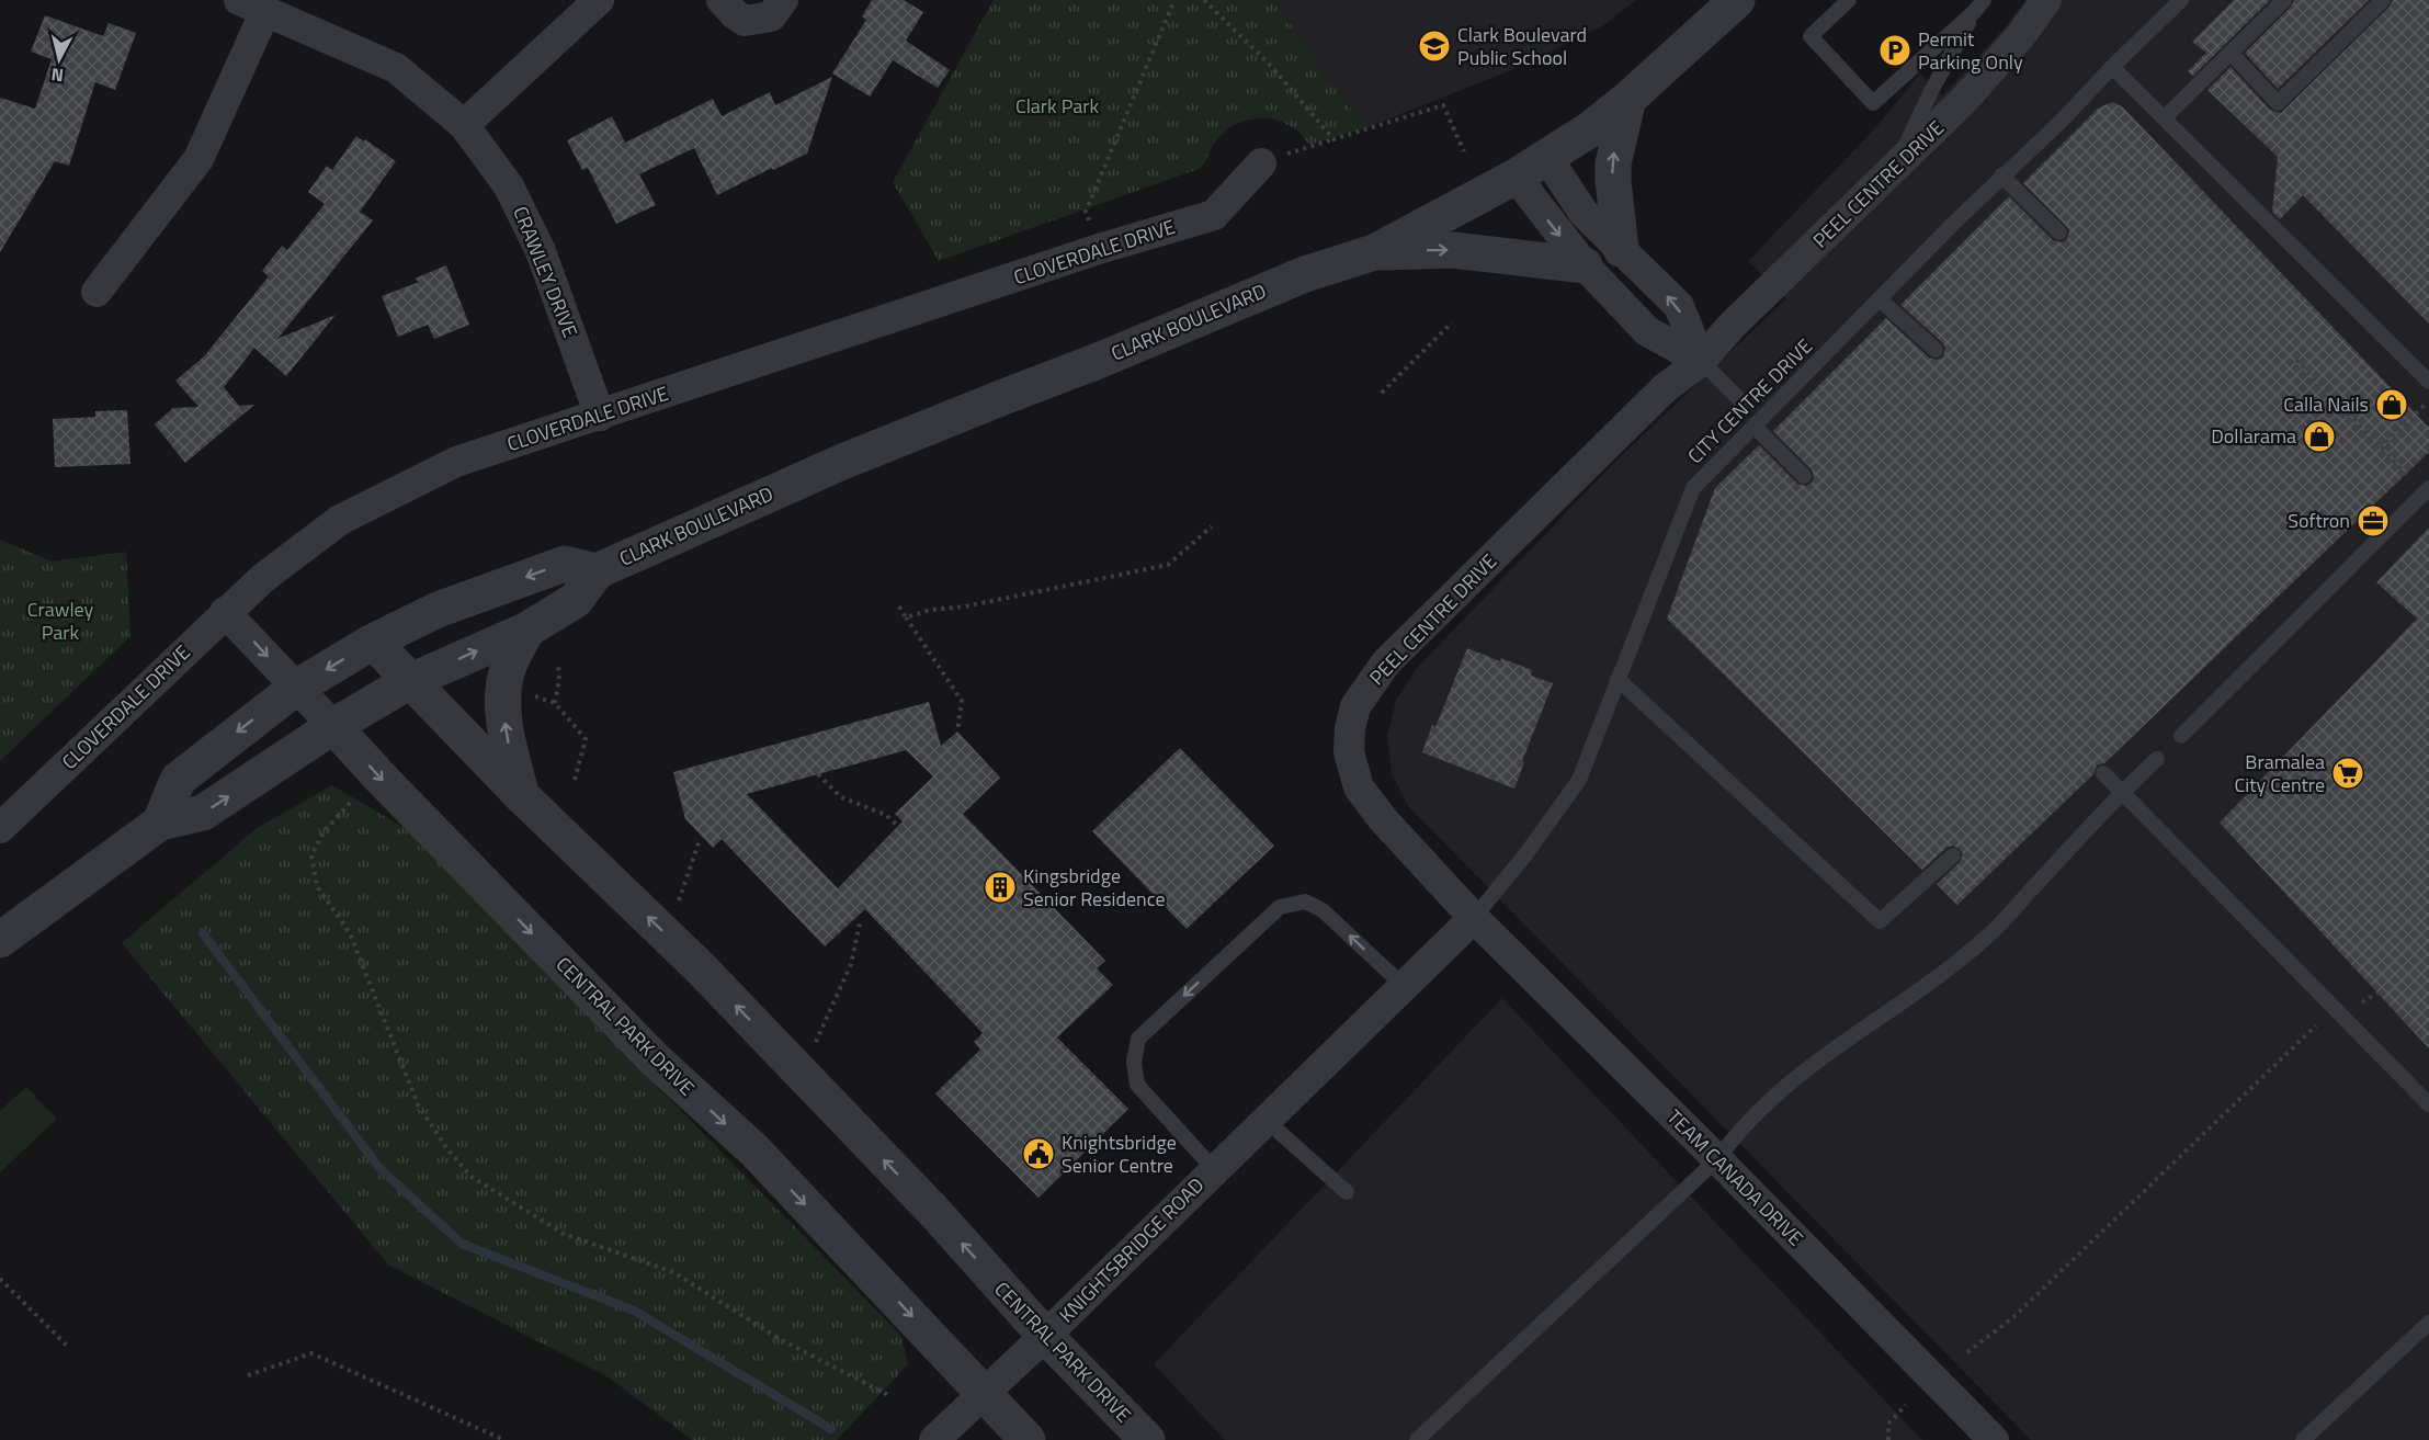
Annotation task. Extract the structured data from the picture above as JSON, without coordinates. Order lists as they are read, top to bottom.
{
  "streets": {
    "street": [
      "PEEL CENTRE DRIVE",
      "CLOVERDALE DRIVE",
      "CRAWLEY DRIVE",
      "CLARK BOULEVARD",
      "CENTRAL PARK DRIVE",
      "TEAM CANADA DRIVE",
      "KNIGHTSBRIDGE ROAD"
    ],
    "lane": ["CITY CENTRE DRIVE"]
  },
  "crossings": [
    ["PEEL CENTRE DRIVE", "CITY CENTRE DRIVE"],
    ["PEEL CENTRE DRIVE", "TEAM CANADA DRIVE"],
    ["PEEL CENTRE DRIVE", "KNIGHTSBRIDGE ROAD"],
    ["CLOVERDALE DRIVE", "CRAWLEY DRIVE"],
    ["CLOVERDALE DRIVE", "CENTRAL PARK DRIVE"],
    ["CLARK BOULEVARD", "CENTRAL PARK DRIVE"],
    ["CITY CENTRE DRIVE", "TEAM CANADA DRIVE"],
    ["CITY CENTRE DRIVE", "KNIGHTSBRIDGE ROAD"],
    ["CENTRAL PARK DRIVE", "KNIGHTSBRIDGE ROAD"],
    ["TEAM CANADA DRIVE", "KNIGHTSBRIDGE ROAD"]
  ],
  "parks": ["Clark Park", "Crawley Park"],
  "places": {
    "school or university": ["Clark Boulevard Public School"],
    "parking": ["Permit Parking Only"],
    "shop": ["Calla Nails", "Dollarama"],
    "office": ["Softron"],
    "supermarket": ["Bramalea City Centre"],
    "building": ["Kingsbridge Senior Residence"],
    "public building": ["Knightsbridge Senior Centre"]
  },
  "north": "bottom"
}
